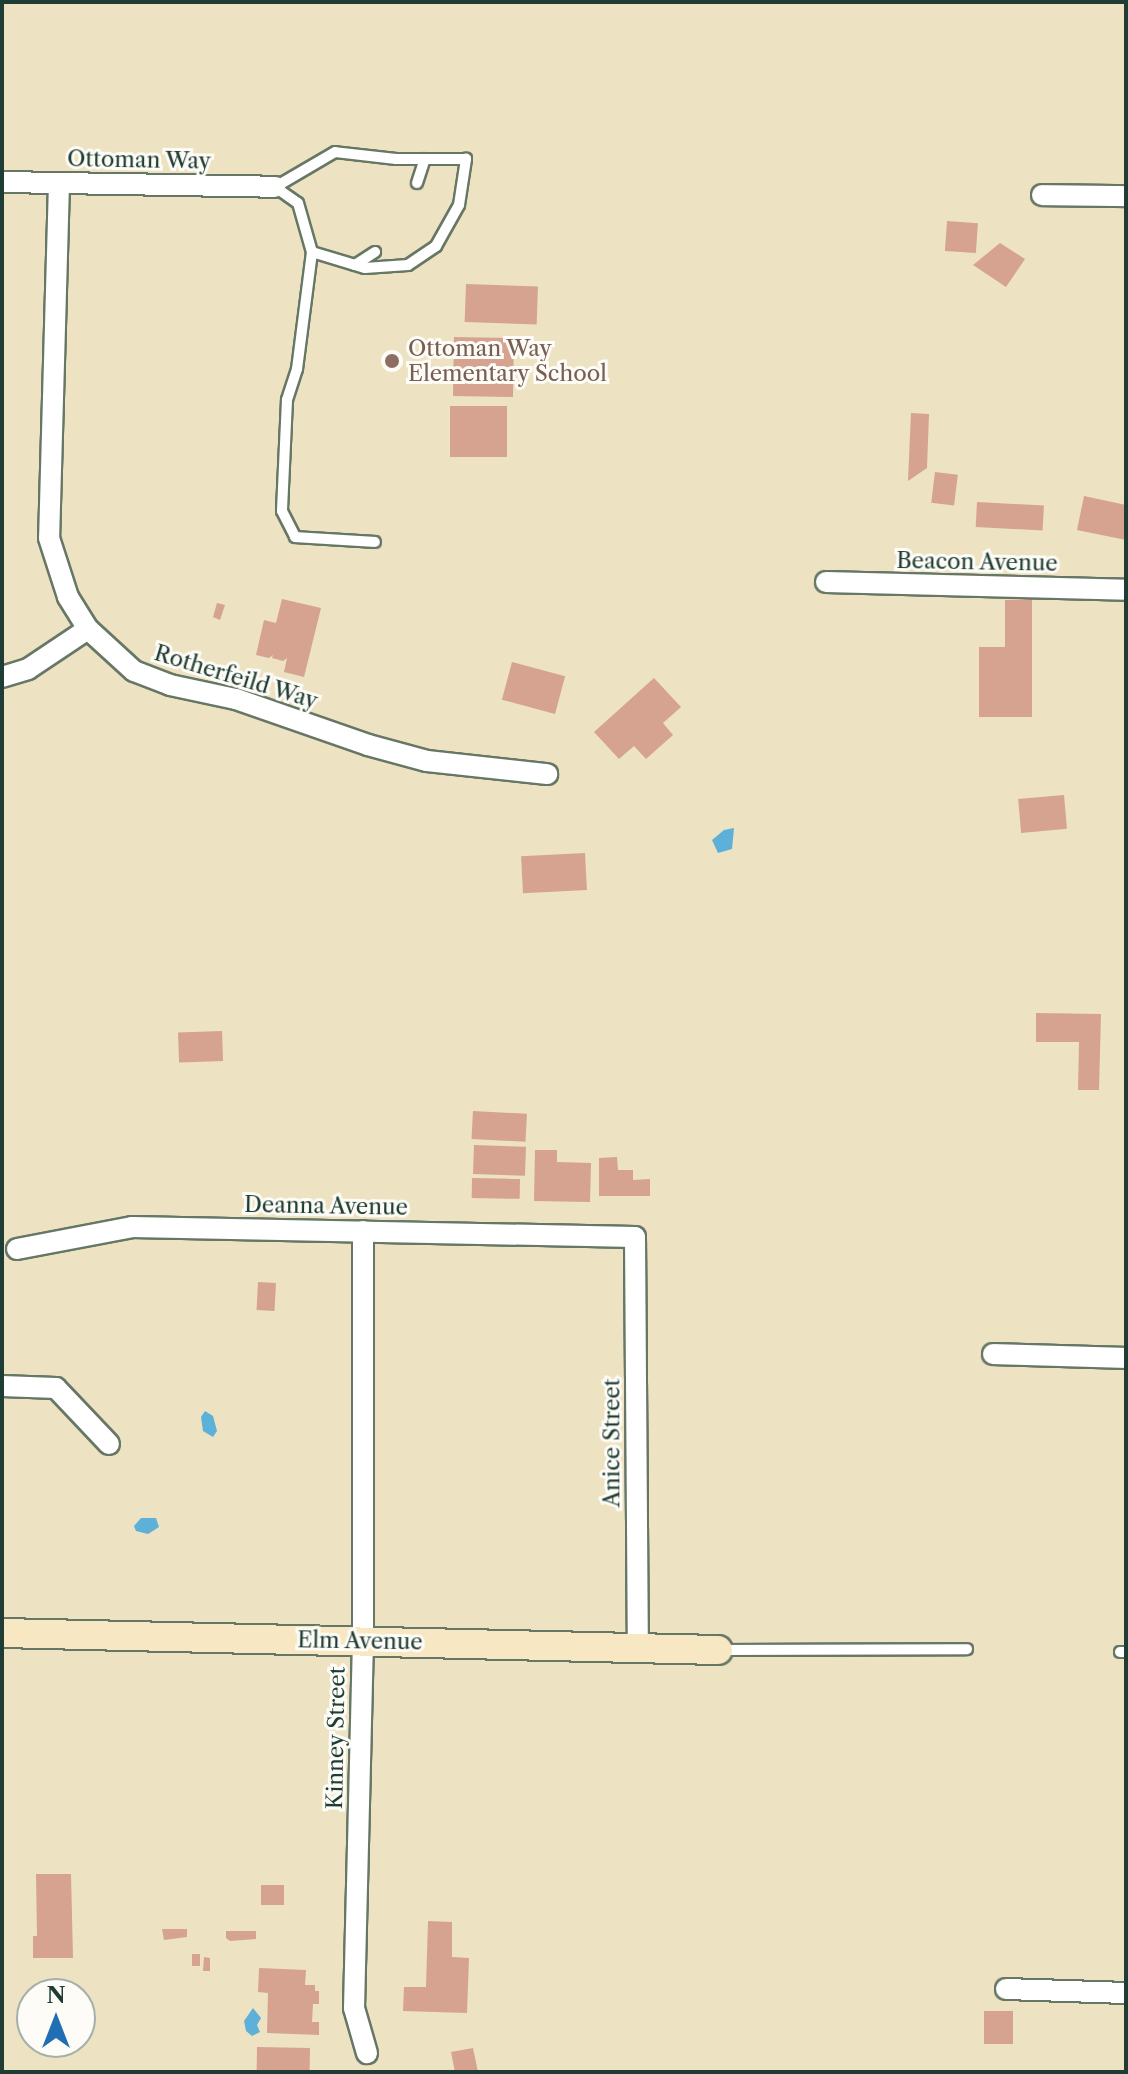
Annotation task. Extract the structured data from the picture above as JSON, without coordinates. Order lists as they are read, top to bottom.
{
  "streets": {
    "street": [
      "Ottoman Way",
      "Beacon Avenue",
      "Rotherfeild Way",
      "Deanna Avenue",
      "Anice Street",
      "Elm Avenue",
      "Kinney Street"
    ]
  },
  "crossings": [
    ["Ottoman Way", "Rotherfeild Way"],
    ["Deanna Avenue", "Anice Street"],
    ["Deanna Avenue", "Kinney Street"],
    ["Anice Street", "Elm Avenue"],
    ["Elm Avenue", "Kinney Street"]
  ],
  "places": ["Ottoman Way Elementary School"],
  "north": "top"
}
